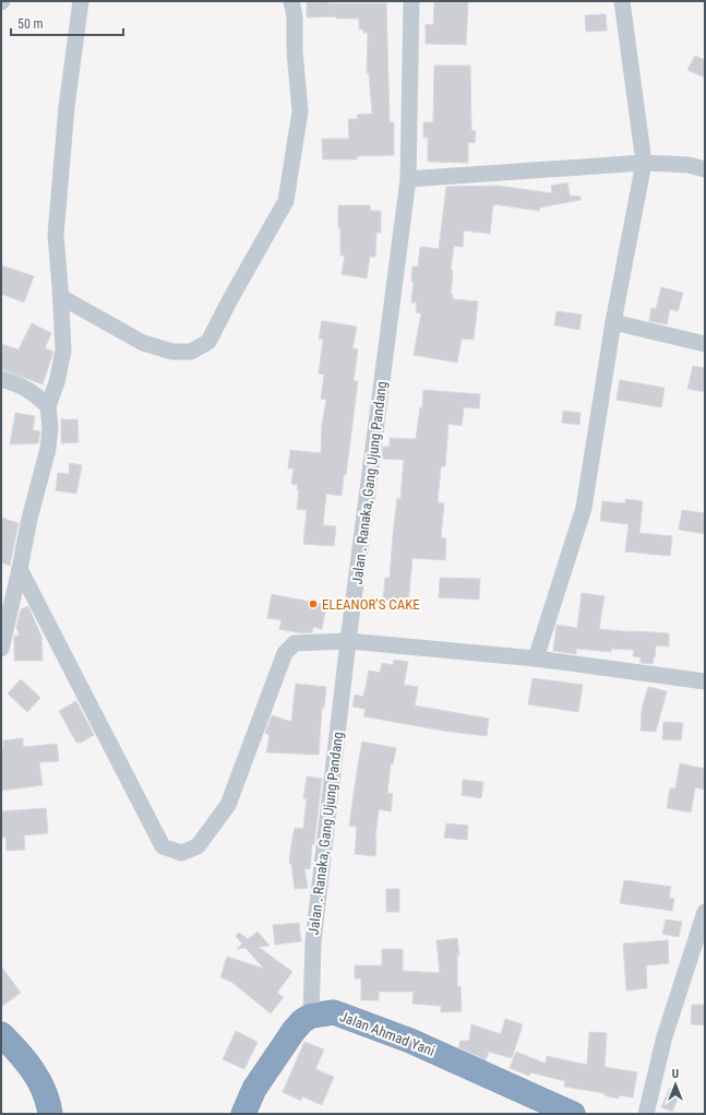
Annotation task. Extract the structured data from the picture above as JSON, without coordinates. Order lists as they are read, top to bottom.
{
  "streets": {
    "highway": ["Jalan Ahmad Yani"],
    "street": ["Jalan . Ranaka, Gang Ujung Pandang"]
  },
  "crossings": [
    ["Jalan . Ranaka, Gang Ujung Pandang", "Jalan Ahmad Yani"]
  ],
  "places": ["ELEANOR'S CAKE"],
  "scale_bar": "50 m",
  "north": "top"
}
